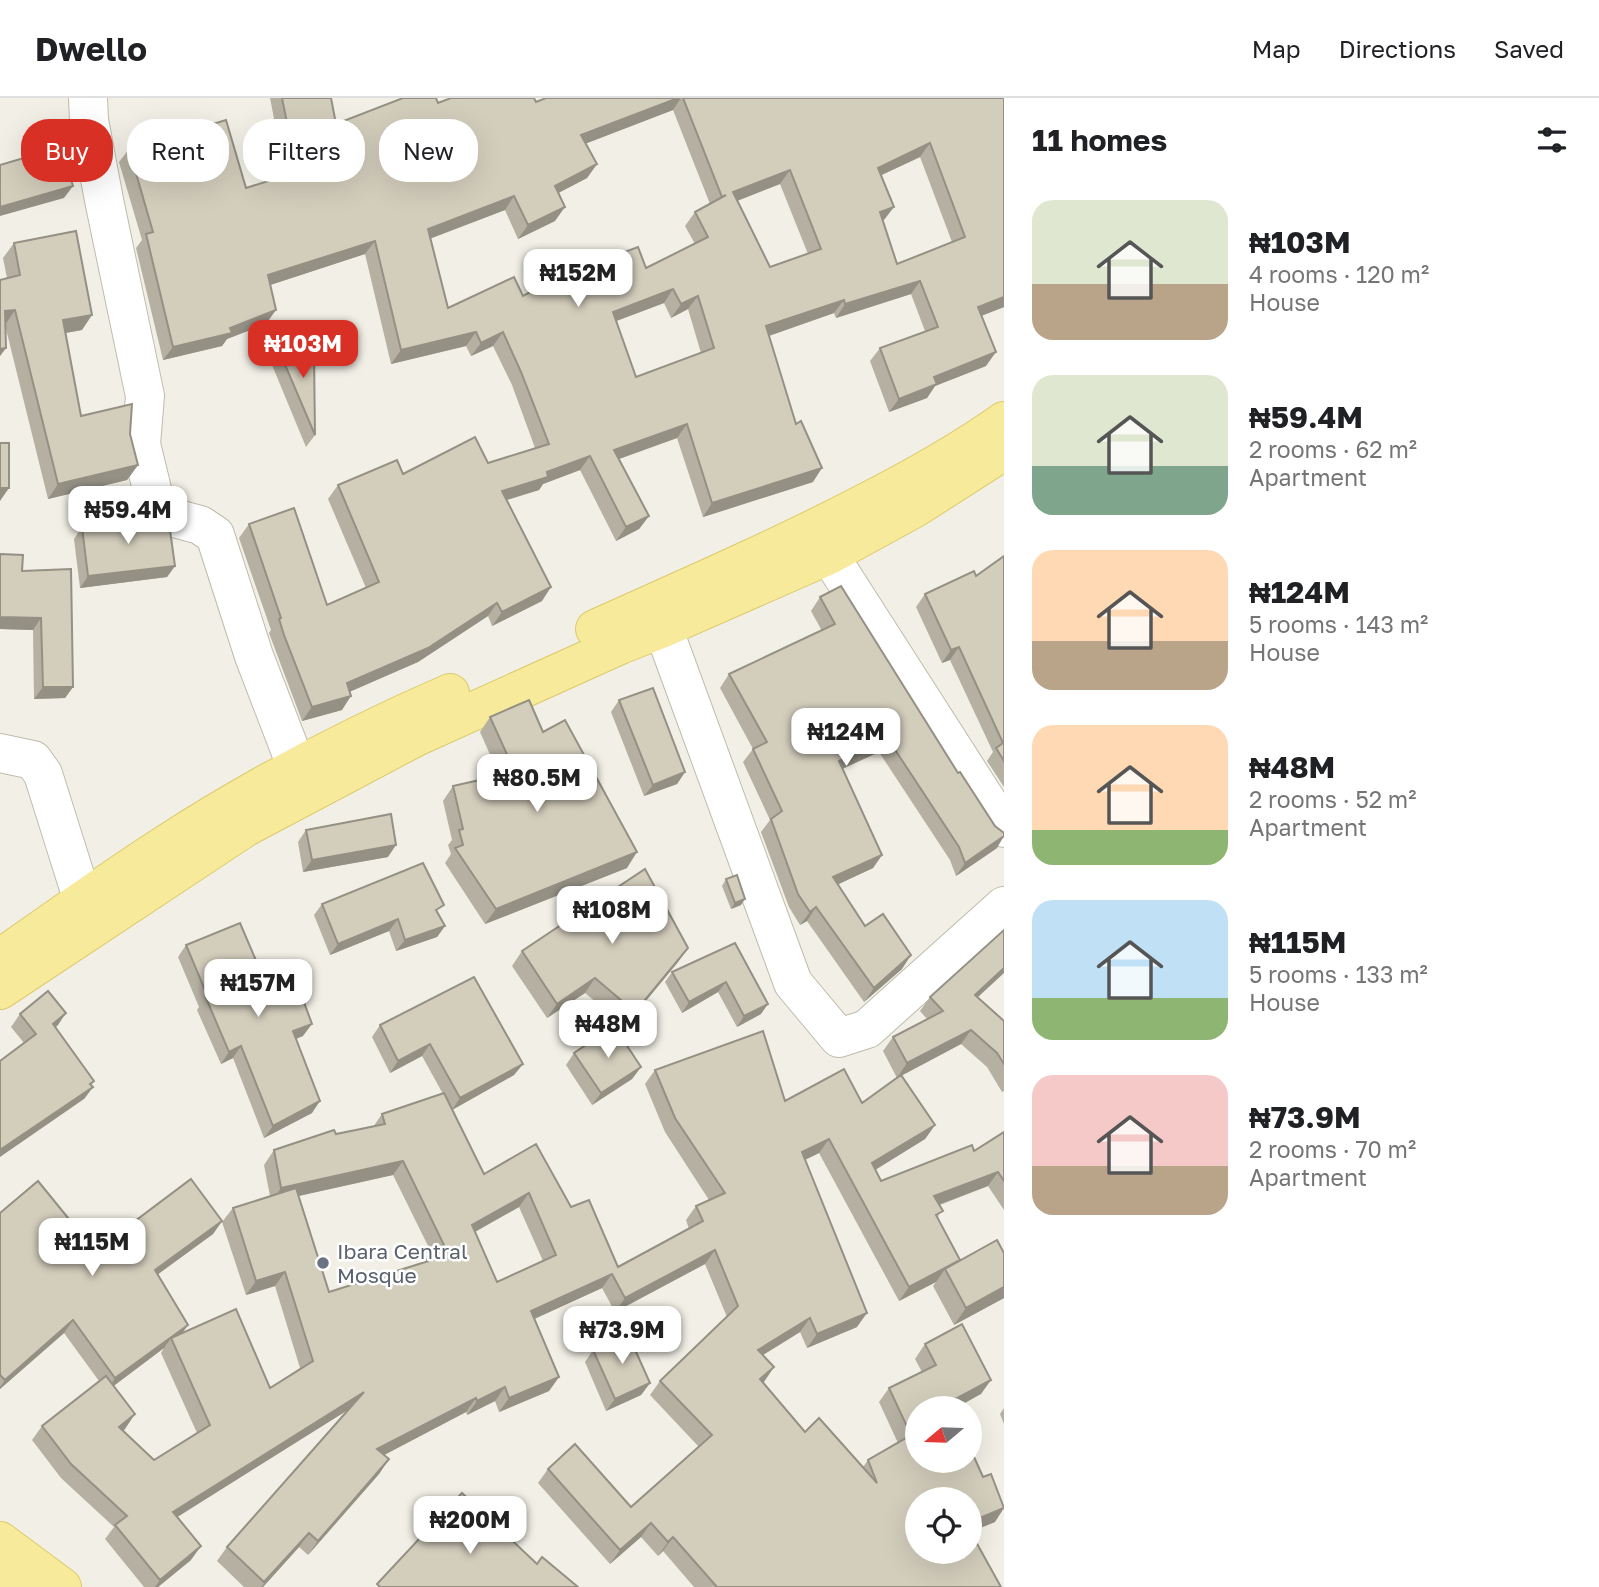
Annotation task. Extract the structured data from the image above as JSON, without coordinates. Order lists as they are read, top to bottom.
{
  "places": ["Ibara Central Mosque"],
  "north": "left",
  "page": {
    "header": "Dwello",
    "nav": ["Map", "Directions", "Saved"],
    "heading": "11 homes",
    "chip": [
      "Buy",
      "Rent",
      "Filters",
      "New"
    ],
    "list": [
      {
        "name": "₦103M",
        "note": "4 rooms · 120 m² · House"
      },
      {
        "name": "₦59.4M",
        "note": "2 rooms · 62 m² · Apartment"
      },
      {
        "name": "₦124M",
        "note": "5 rooms · 143 m² · House"
      },
      {
        "name": "₦48M",
        "note": "2 rooms · 52 m² · Apartment"
      },
      {
        "name": "₦115M",
        "note": "5 rooms · 133 m² · House"
      },
      {
        "name": "₦73.9M",
        "note": "2 rooms · 70 m² · Apartment"
      }
    ],
    "price": [
      "₦152M",
      "₦103M",
      "₦59.4M",
      "₦124M",
      "₦80.5M",
      "₦108M",
      "₦157M",
      "₦48M",
      "₦115M",
      "₦73.9M",
      "₦200M"
    ]
  }
}
